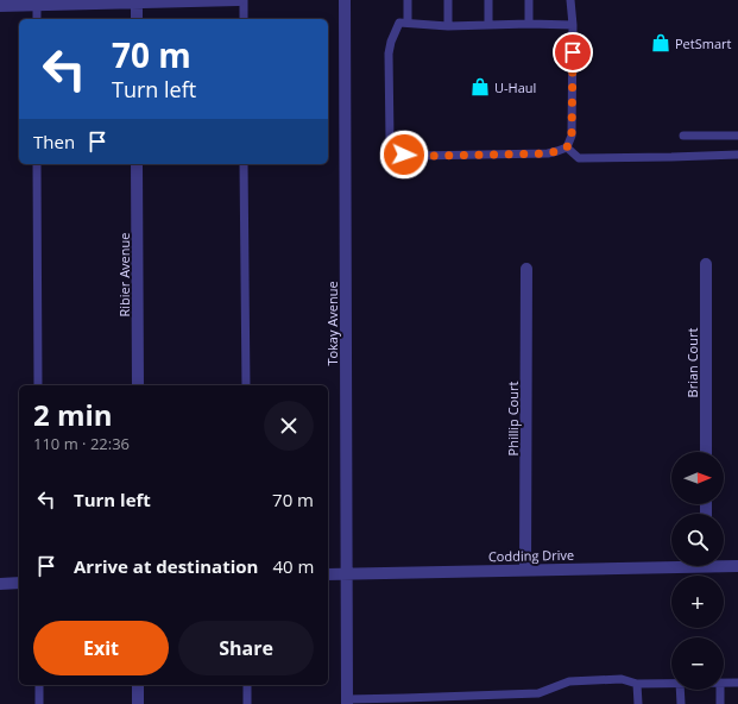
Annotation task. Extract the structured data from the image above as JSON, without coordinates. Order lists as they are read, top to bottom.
{
  "streets": {
    "street": [
      "Ribier Avenue",
      "Tokay Avenue",
      "Brian Court",
      "Phillip Court",
      "Codding Drive"
    ]
  },
  "crossings": [
    ["Tokay Avenue", "Codding Drive"],
    ["Phillip Court", "Codding Drive"]
  ],
  "places": {
    "shop": ["PetSmart", "U-Haul"]
  },
  "north": "right",
  "page": {
    "turn": ["70 m", "Turn left"],
    "then": "Then",
    "heading": ["2 min", "110 m · 22:36"],
    "map_buttons": ["+", "−"],
    "list": [
      {
        "name": "Turn left",
        "value": "70 m"
      },
      {
        "name": "Arrive at destination",
        "value": "40 m"
      }
    ],
    "buttons": ["Exit", "Share"]
  }
}
